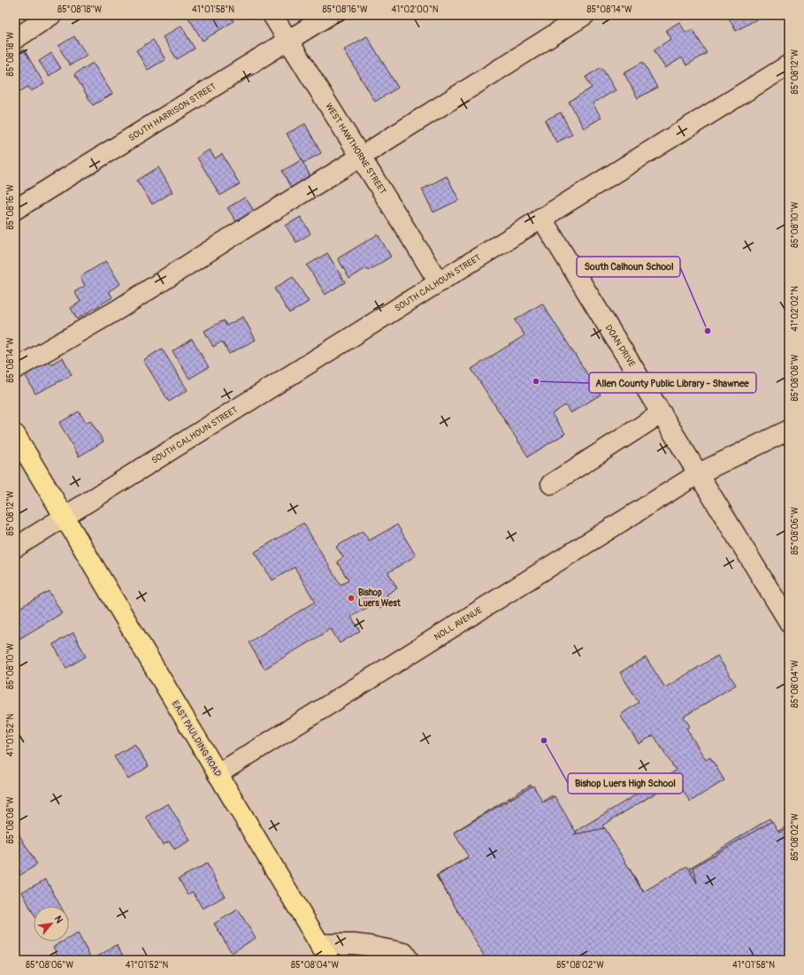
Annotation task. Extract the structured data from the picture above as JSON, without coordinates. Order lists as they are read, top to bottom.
{
  "streets": {
    "main road": ["EAST PAULDING ROAD"],
    "street": [
      "SOUTH HARRISON STREET",
      "WEST HAWTHORNE STREET",
      "SOUTH CALHOUN STREET",
      "DOAN DRIVE",
      "NOLL AVENUE"
    ]
  },
  "crossings": [
    ["SOUTH HARRISON STREET", "WEST HAWTHORNE STREET"],
    ["WEST HAWTHORNE STREET", "SOUTH CALHOUN STREET"],
    ["SOUTH CALHOUN STREET", "DOAN DRIVE"],
    ["SOUTH CALHOUN STREET", "EAST PAULDING ROAD"],
    ["DOAN DRIVE", "NOLL AVENUE"],
    ["NOLL AVENUE", "EAST PAULDING ROAD"]
  ],
  "places": [
    "South Calhoun School",
    "Allen County Public Library - Shawnee",
    "Bishop Luers West",
    "Bishop Luers High School"
  ],
  "north": "top right",
  "coordinates": [
    "85°08'18\"W",
    "41°01'58\"N",
    "85°08'16\"W",
    "41°02'00\"N",
    "85°08'14\"W",
    "85°08'12\"W",
    "85°08'10\"W",
    "41°02'02\"N",
    "85°08'08\"W",
    "85°08'06\"W",
    "85°08'04\"W",
    "41°01'52\"N",
    "85°08'02\"W"
  ]
}
